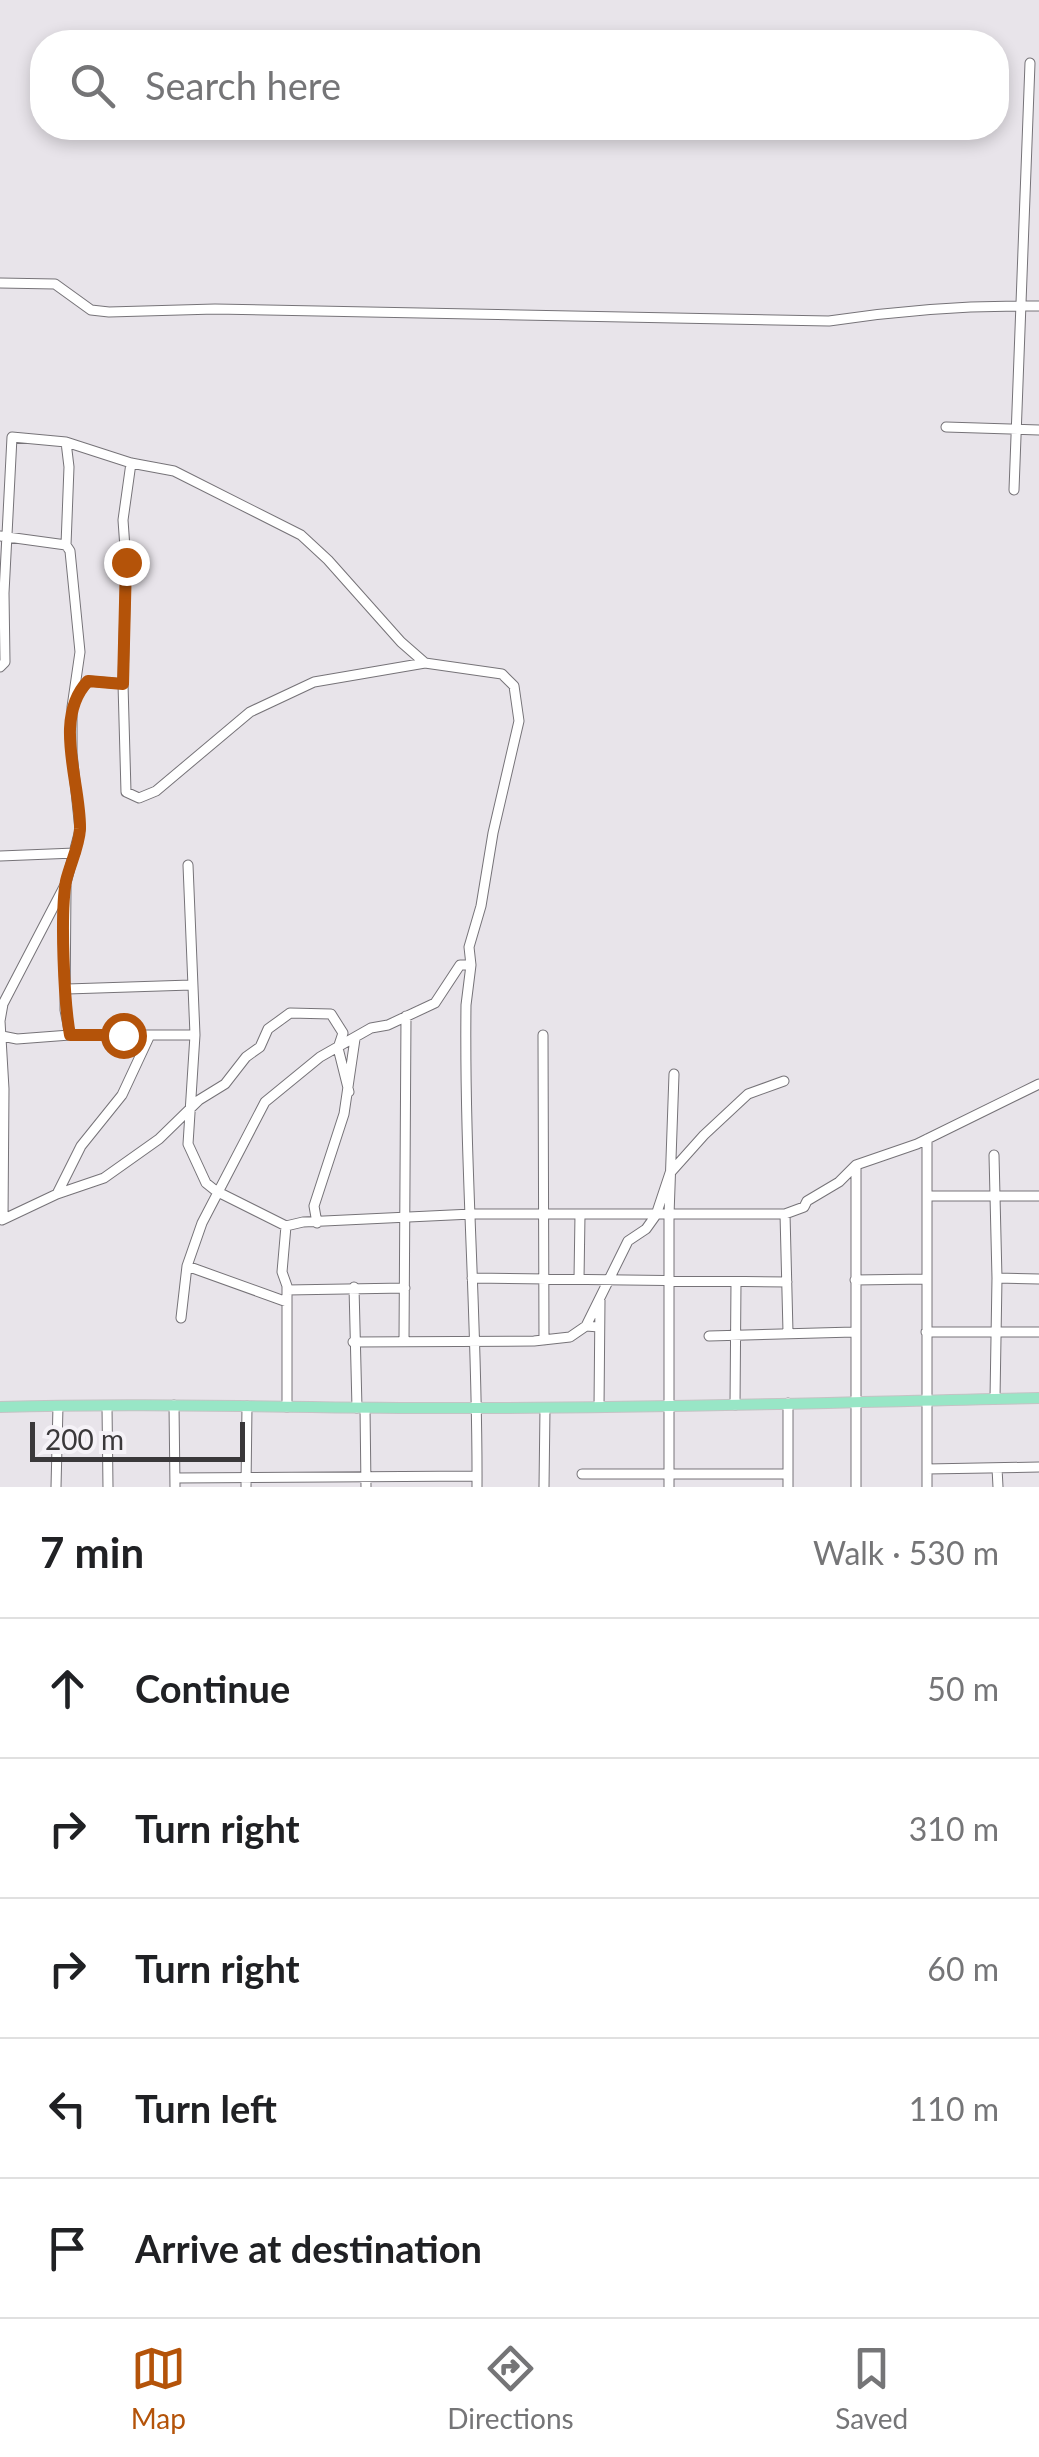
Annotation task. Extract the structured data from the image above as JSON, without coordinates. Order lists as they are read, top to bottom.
{
  "scale_bar": "200 m",
  "page": {
    "search": "Search here",
    "scale": "200 m",
    "heading": ["7 min", "Walk · 530 m"],
    "list": [
      ["Continue", "50 m"],
      ["Turn right", "310 m"],
      ["Turn right", "60 m"],
      ["Turn left", "110 m"],
      "Arrive at destination"
    ],
    "nav": ["Map", "Directions", "Saved"]
  }
}
